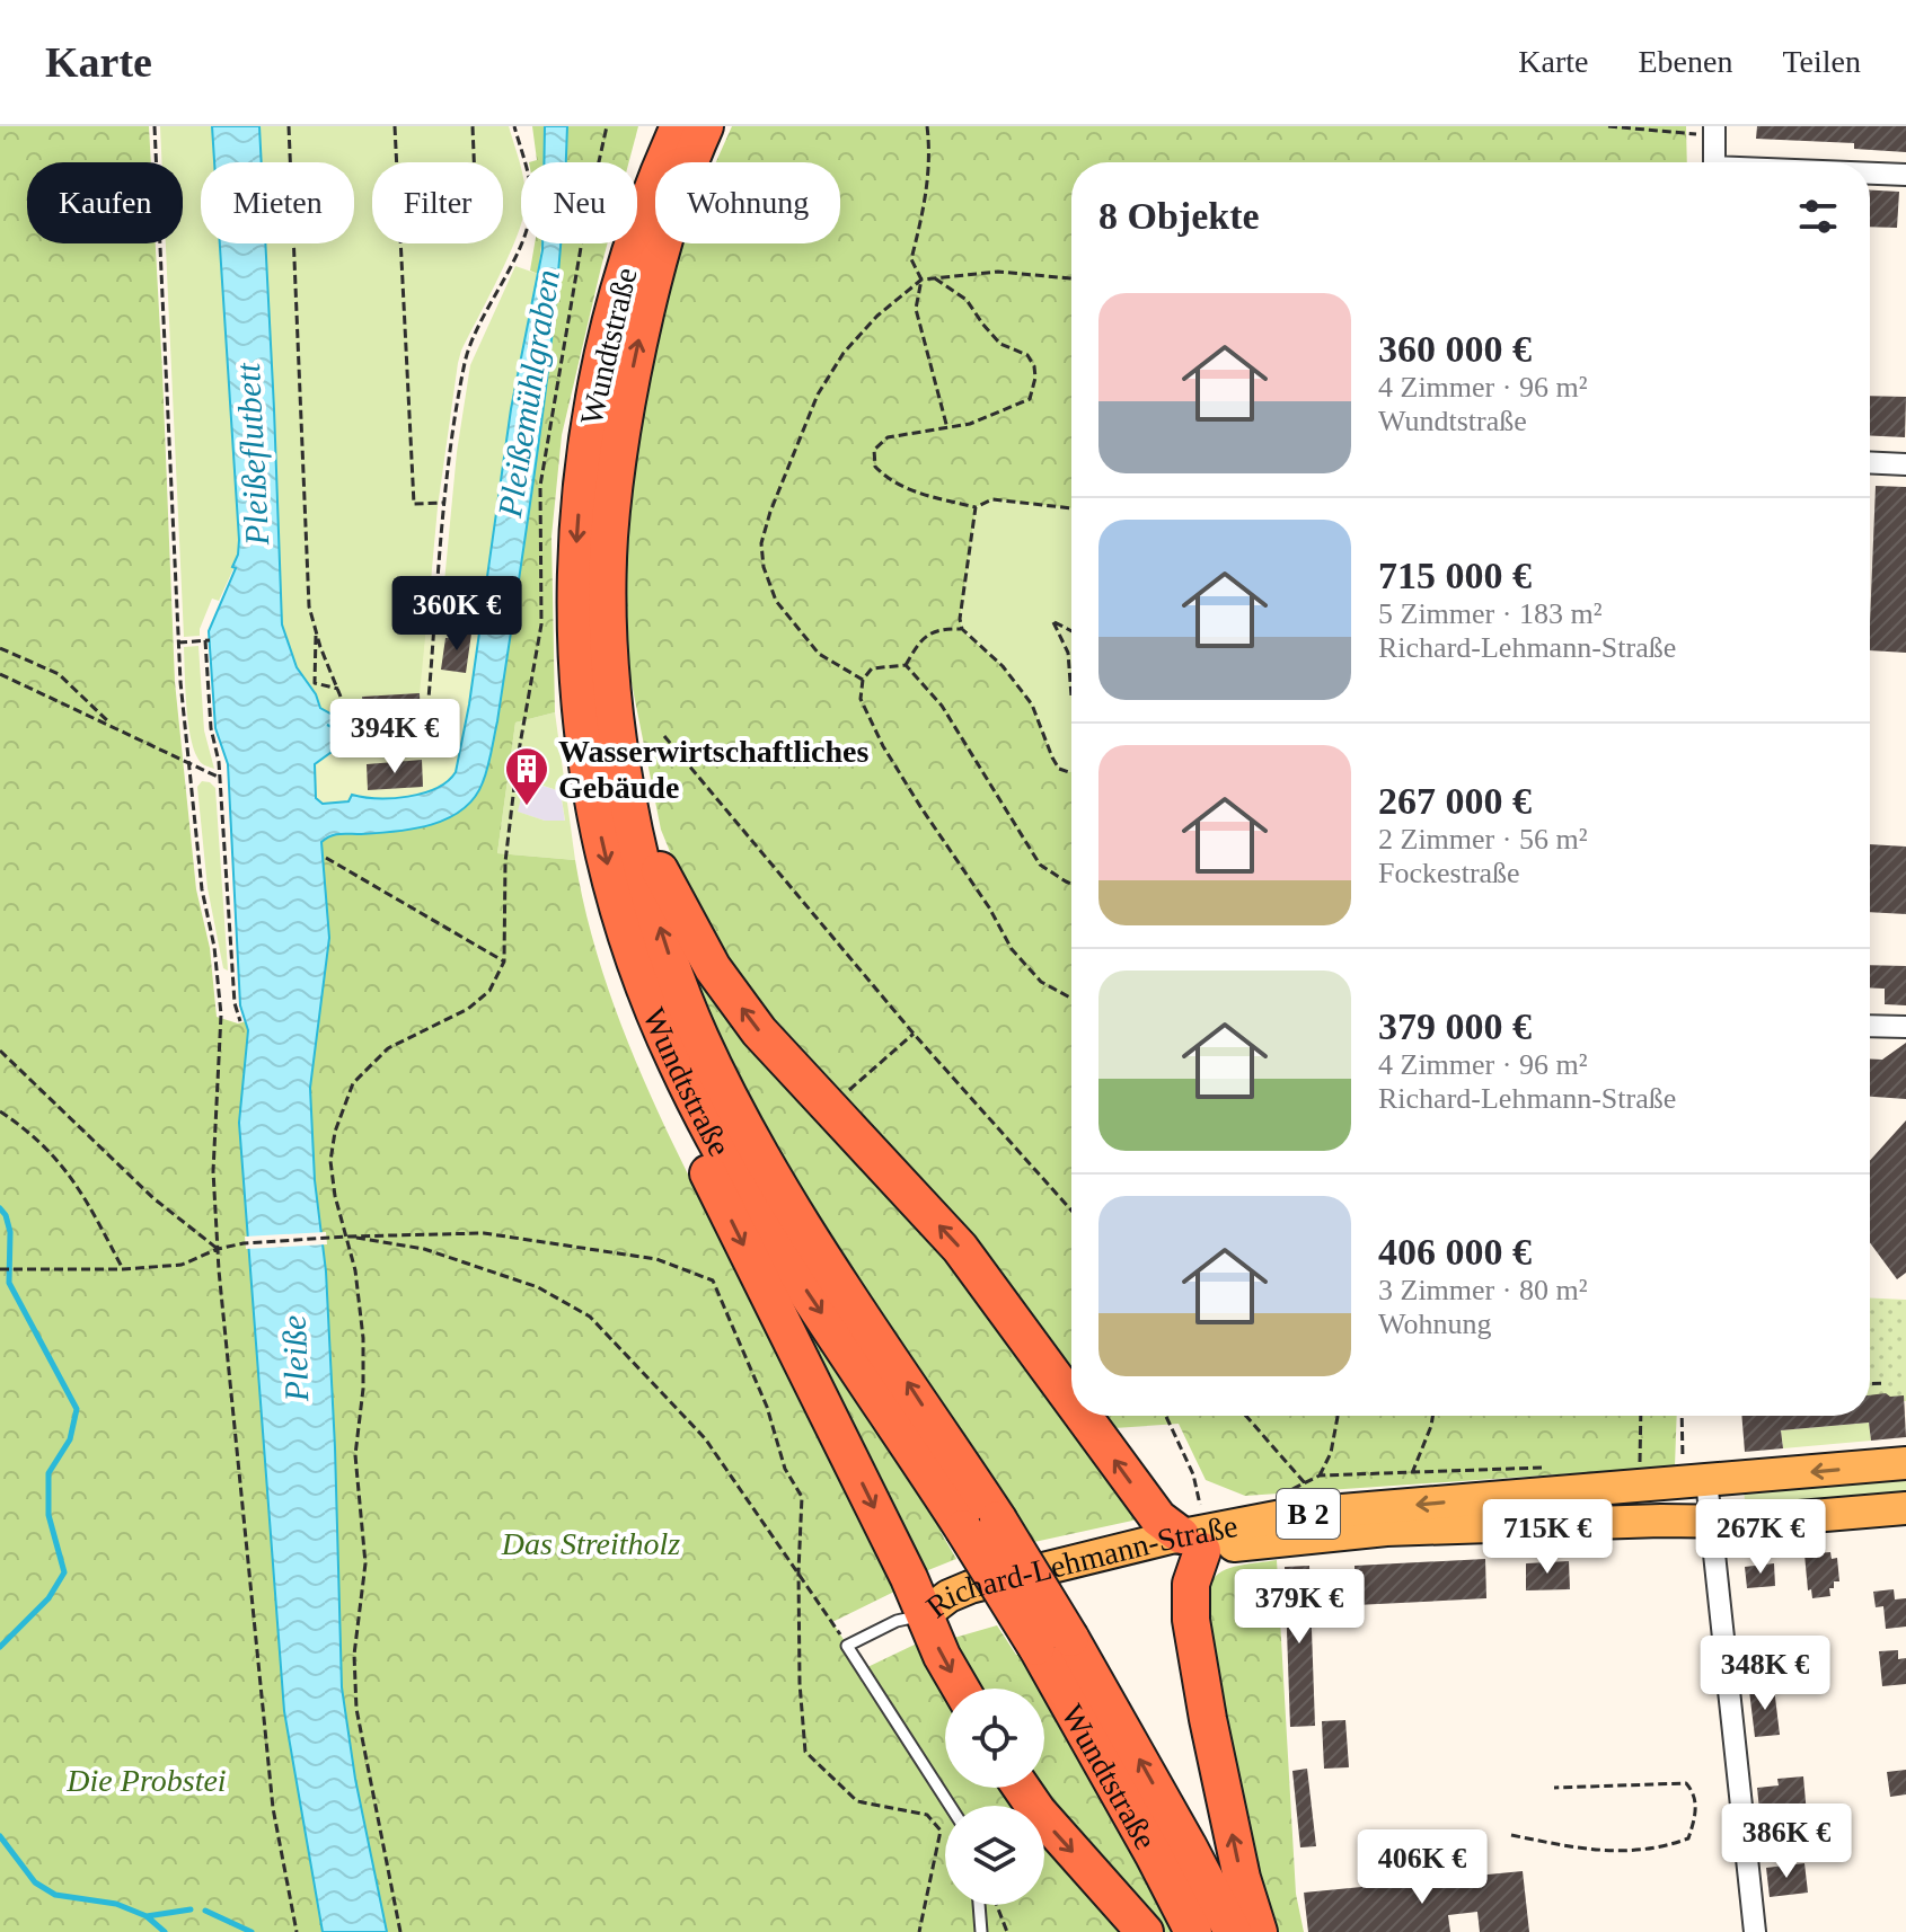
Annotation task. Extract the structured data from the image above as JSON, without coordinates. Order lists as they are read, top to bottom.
{
  "streets": {
    "highway": ["Wundtstraße"],
    "main road": ["B 2", "Richard-Lehmann-Straße"]
  },
  "water": ["Pleißemühlgraben", "Pleißeflutbett", "Pleiße"],
  "parks": ["Das Streitholz", "Die Probstei"],
  "places": {
    "building": ["Wasserwirtschaftliches Gebäude"]
  },
  "page": {
    "header": "Karte",
    "nav": ["Karte", "Ebenen", "Teilen"],
    "chip": [
      "Kaufen",
      "Mieten",
      "Filter",
      "Neu",
      "Wohnung"
    ],
    "heading": "8 Objekte",
    "list": [
      {
        "name": "360 000 €",
        "note": "4 Zimmer · 96 m² · Wundtstraße"
      },
      {
        "name": "715 000 €",
        "note": "5 Zimmer · 183 m² · Richard-Lehmann-Straße"
      },
      {
        "name": "267 000 €",
        "note": "2 Zimmer · 56 m² · Fockestraße"
      },
      {
        "name": "379 000 €",
        "note": "4 Zimmer · 96 m² · Richard-Lehmann-Straße"
      },
      {
        "name": "406 000 €",
        "note": "3 Zimmer · 80 m² · Wohnung"
      }
    ],
    "price": [
      "360K €",
      "394K €",
      "715K €",
      "267K €",
      "379K €",
      "348K €",
      "386K €",
      "406K €"
    ]
  }
}
